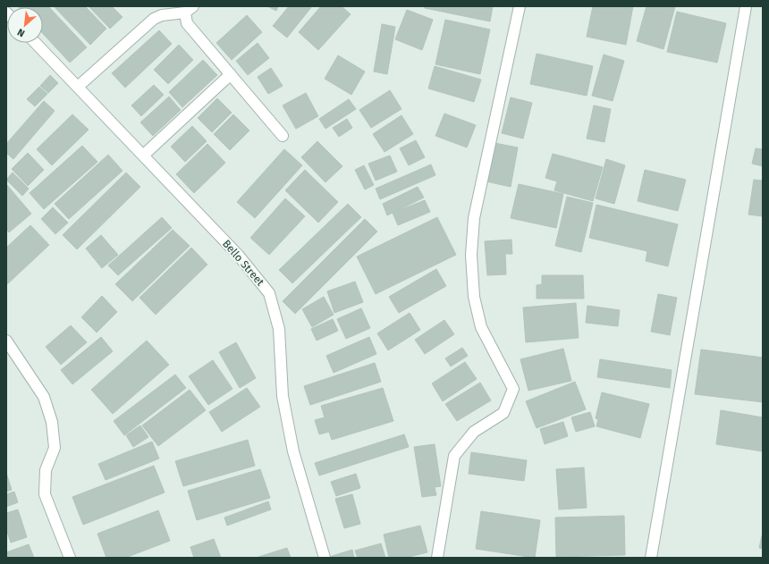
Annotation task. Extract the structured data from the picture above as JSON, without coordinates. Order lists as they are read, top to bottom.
{
  "streets": {
    "street": ["Bello Street"]
  },
  "north": "bottom left"
}
